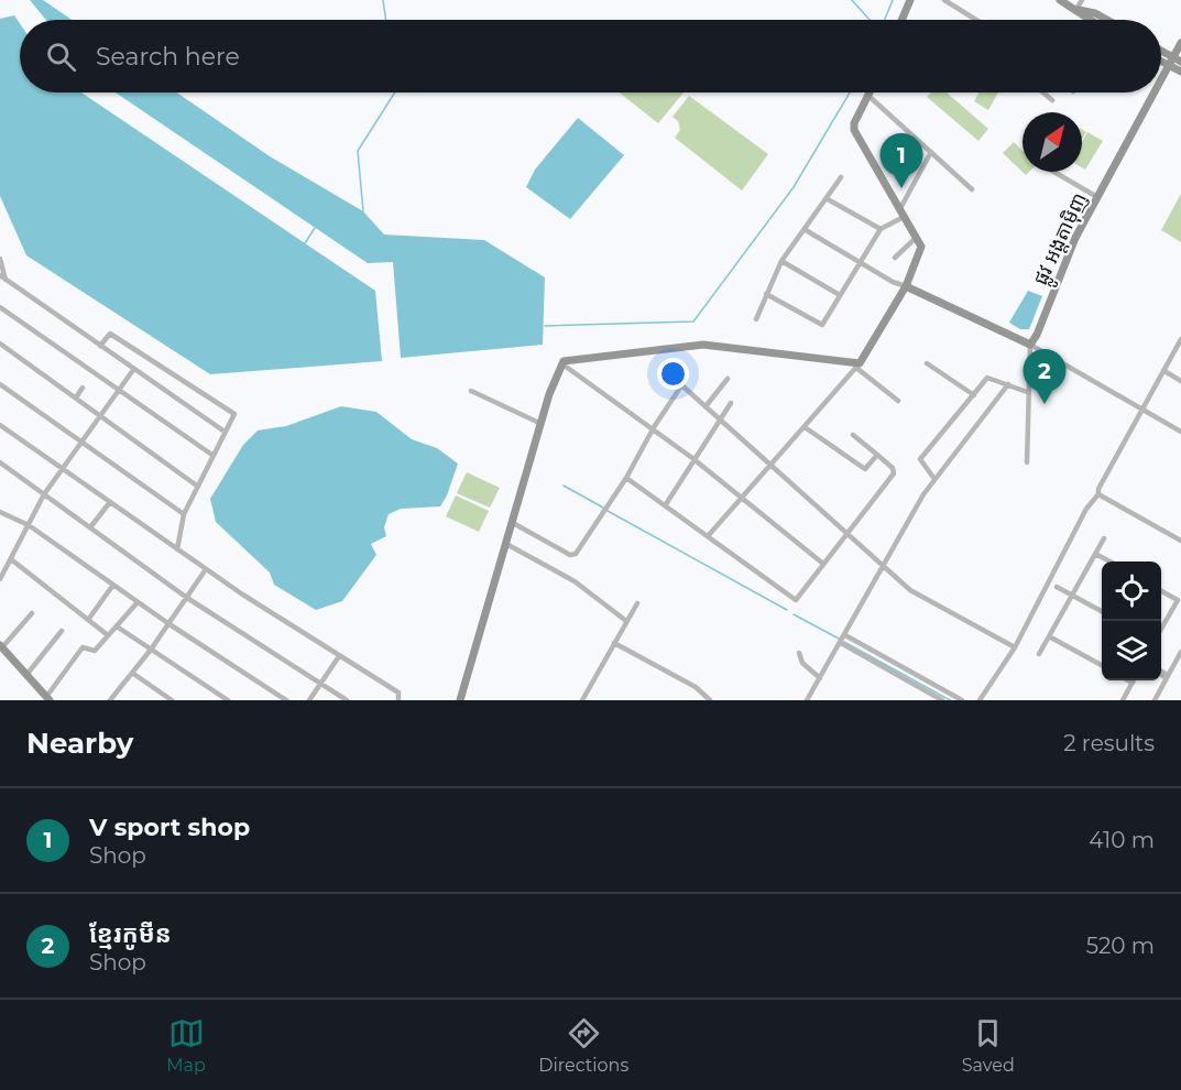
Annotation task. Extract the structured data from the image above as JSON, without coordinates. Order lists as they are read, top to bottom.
{
  "streets": {
    "street": ["ផ្លូវ អង្តតាម៉ិញ"]
  },
  "north": "top right",
  "page": {
    "search": "Search here",
    "pins": ["1", "2"],
    "heading": ["Nearby", "2 results"],
    "list": [
      {
        "mark": "1",
        "name": "V sport shop",
        "note": "Shop",
        "value": "410 m"
      },
      {
        "mark": "2",
        "name": "ខ្មែរកូមីន",
        "note": "Shop",
        "value": "520 m"
      }
    ],
    "nav": ["Map", "Directions", "Saved"]
  }
}
